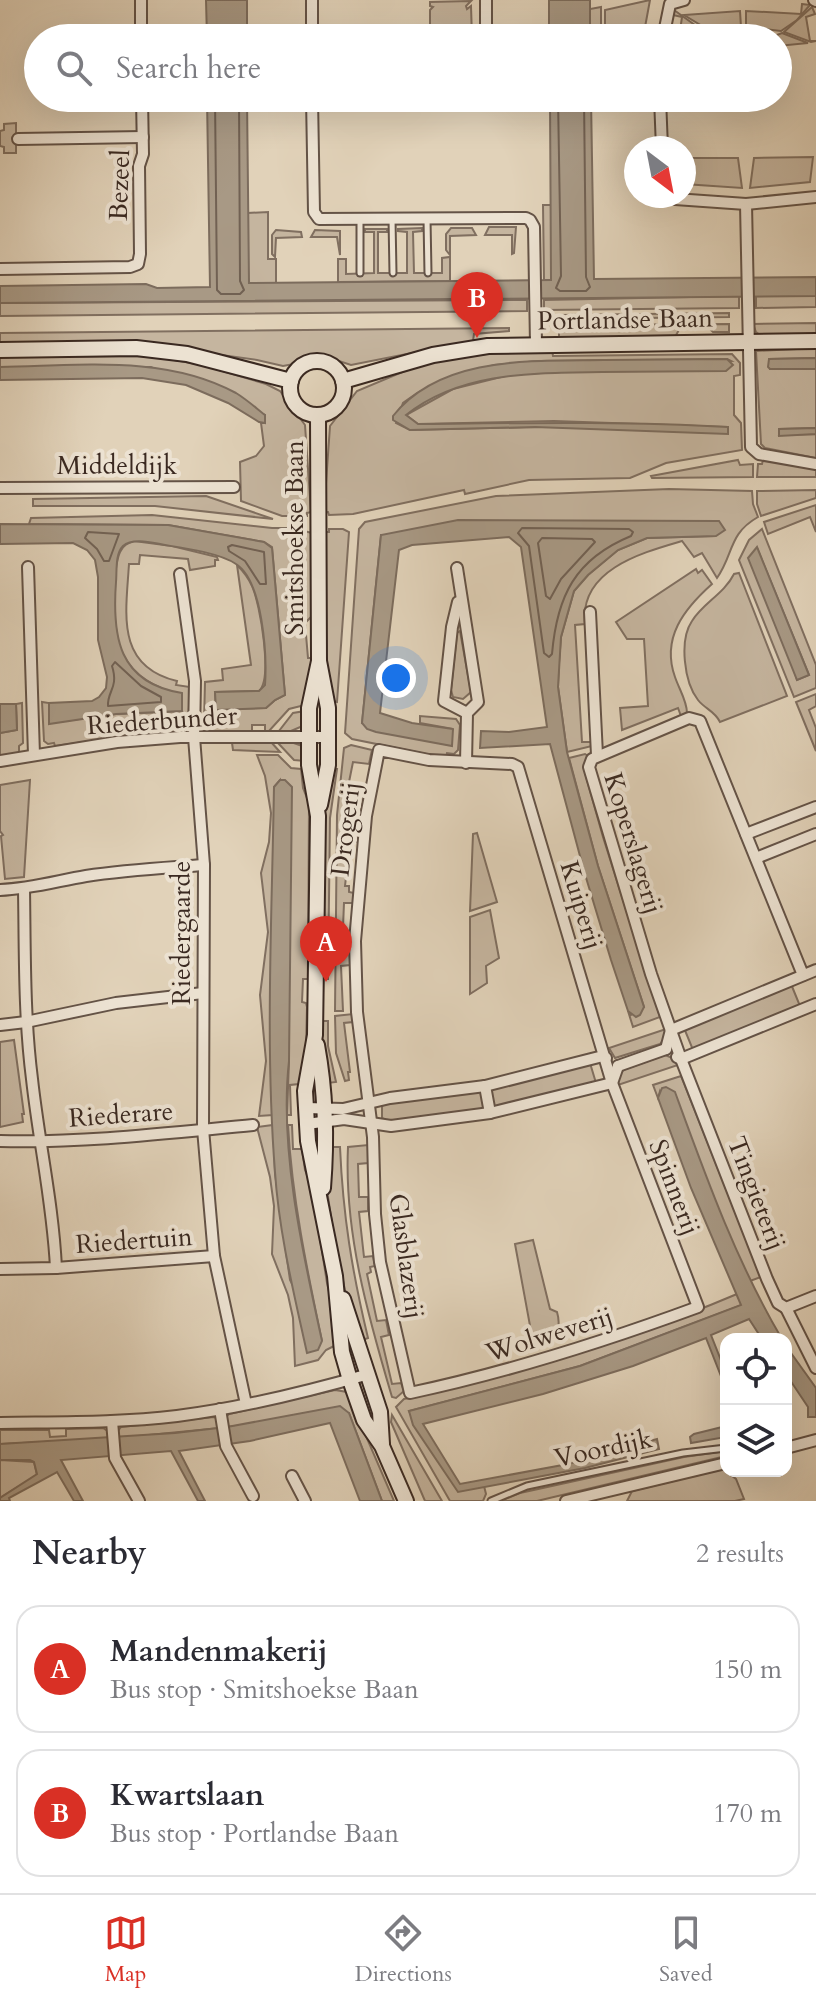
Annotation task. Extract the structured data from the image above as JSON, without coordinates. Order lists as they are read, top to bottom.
{
  "streets": {
    "street": [
      "Bezeel",
      "Portlandse Baan",
      "Middeldijk",
      "Smitshoekse Baan",
      "Riederbunder",
      "Drogerij",
      "Koperslagerij",
      "Kuiperij",
      "Riedergaarde",
      "Riederare",
      "Spinnerij",
      "Tingieterij",
      "Riedertuin",
      "Glasblazerij",
      "Wolweverij",
      "Voordijk"
    ]
  },
  "crossings": [
    ["Portlandse Baan", "Smitshoekse Baan"],
    ["Smitshoekse Baan", "Riederbunder"],
    ["Riederbunder", "Riedergaarde"],
    ["Drogerij", "Kuiperij"],
    ["Drogerij", "Glasblazerij"],
    ["Koperslagerij", "Tingieterij"],
    ["Kuiperij", "Spinnerij"],
    ["Riedergaarde", "Riederare"],
    ["Riedergaarde", "Riedertuin"],
    ["Riederare", "Riedertuin"],
    ["Spinnerij", "Wolweverij"],
    ["Glasblazerij", "Wolweverij"]
  ],
  "north": "bottom right",
  "page": {
    "search": "Search here",
    "pins": ["B", "A"],
    "heading": ["Nearby", "2 results"],
    "list": [
      {
        "mark": "A",
        "name": "Mandenmakerij",
        "note": "Bus stop · Smitshoekse Baan",
        "value": "150 m"
      },
      {
        "mark": "B",
        "name": "Kwartslaan",
        "note": "Bus stop · Portlandse Baan",
        "value": "170 m"
      }
    ],
    "nav": ["Map", "Directions", "Saved"]
  }
}
